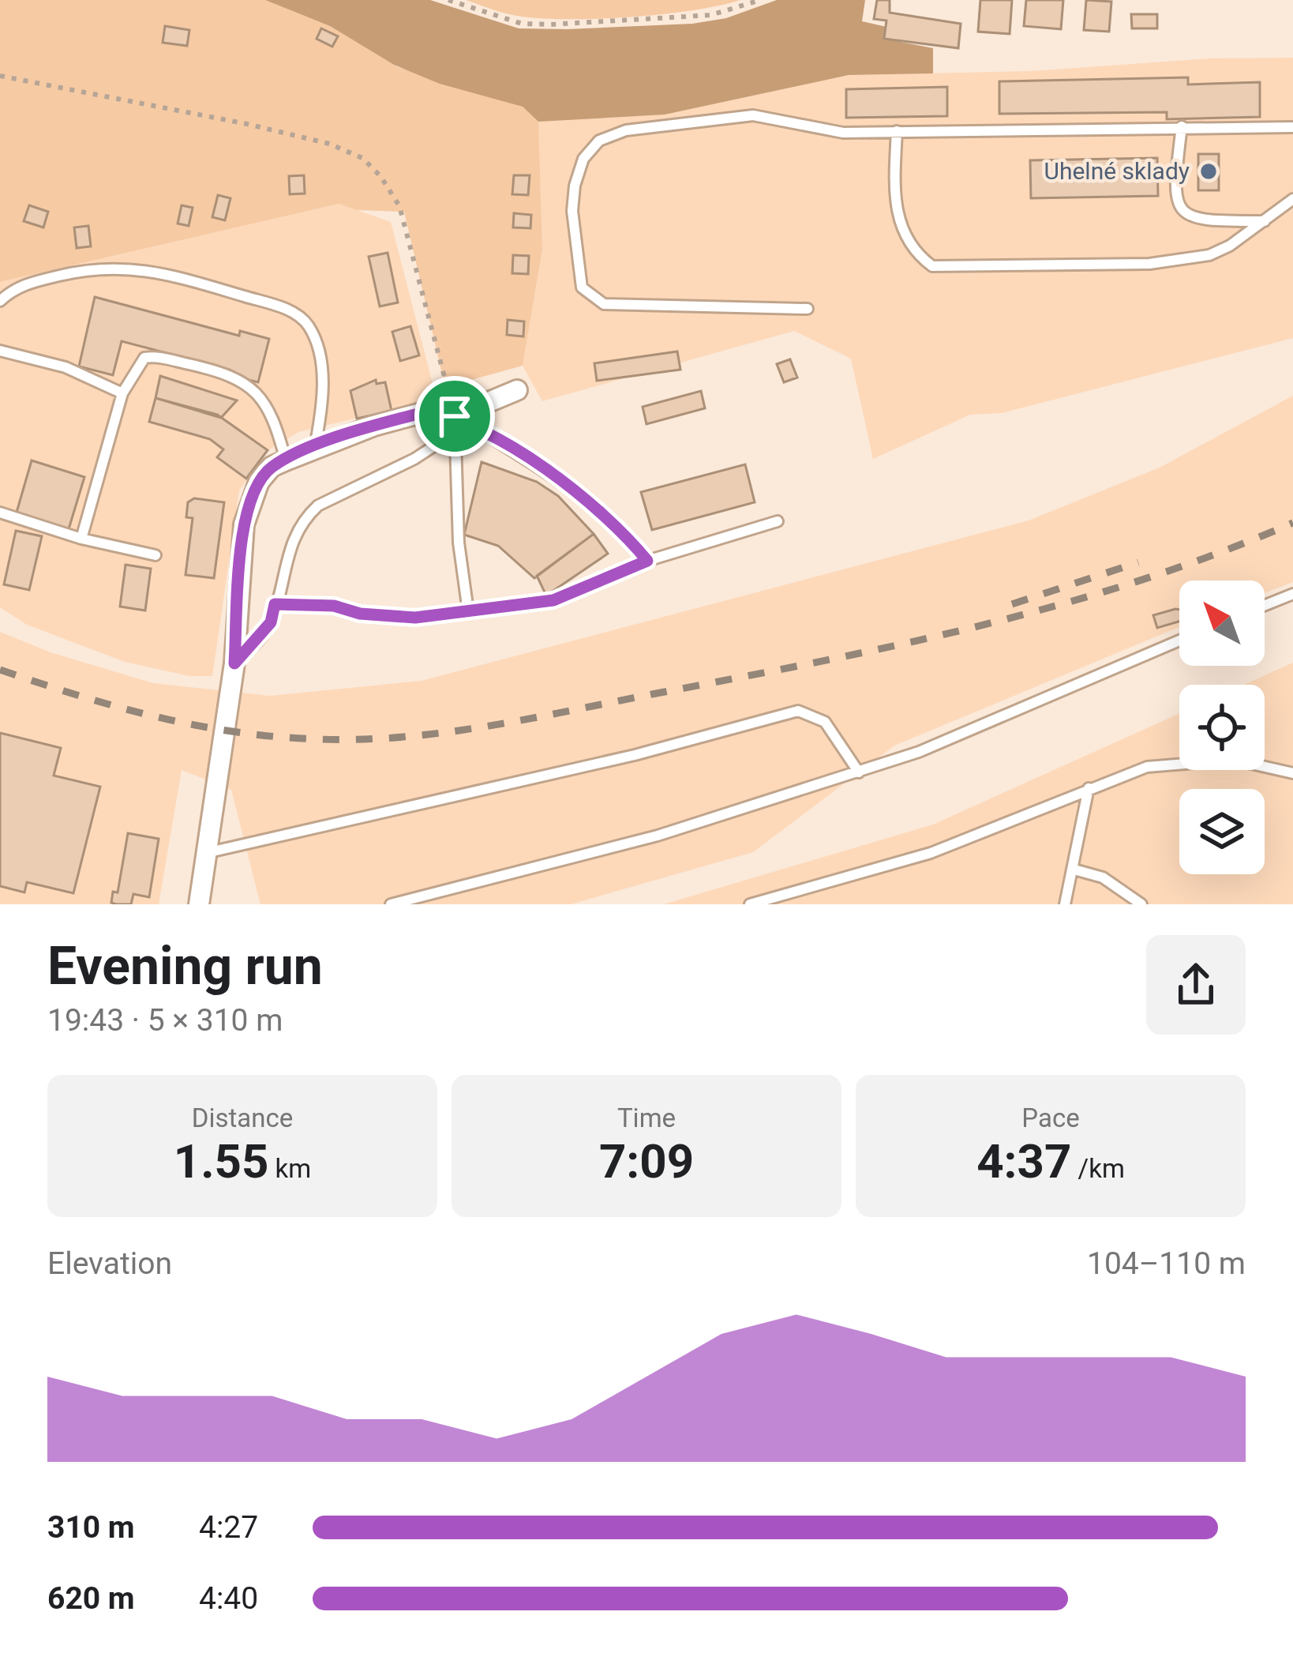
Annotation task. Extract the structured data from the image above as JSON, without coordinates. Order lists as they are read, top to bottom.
{
  "places": ["Uhelné sklady"],
  "north": "top left",
  "page": {
    "heading": ["Evening run", "19:43 · 5 × 310 m"],
    "stats": [
      ["Distance", "1.55 km"],
      ["Time", "7:09"],
      ["Pace", "4:37 /km"]
    ],
    "chart": ["Elevation", "104–110 m"],
    "list": [
      {
        "name": "310 m",
        "note": "4:27"
      },
      {
        "name": "620 m",
        "note": "4:40"
      }
    ]
  }
}
